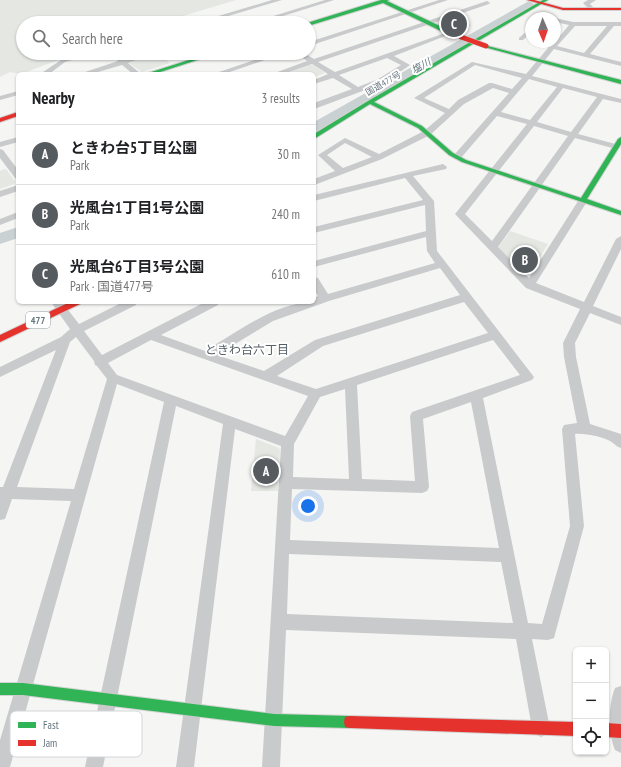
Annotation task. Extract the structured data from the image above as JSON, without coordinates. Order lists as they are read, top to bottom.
{
  "streets": {
    "main road": ["国道477号", "477"]
  },
  "districts": ["ときわ台六丁目"],
  "water": ["塩川"],
  "legend": ["Fast", "Jam"],
  "north": "bottom",
  "page": {
    "pins": ["C", "B", "A"],
    "search": "Search here",
    "heading": ["Nearby", "3 results"],
    "list": [
      {
        "mark": "A",
        "name": "ときわ台5丁目公園",
        "note": "Park",
        "value": "30 m"
      },
      {
        "mark": "B",
        "name": "光風台1丁目1号公園",
        "note": "Park",
        "value": "240 m"
      },
      {
        "mark": "C",
        "name": "光風台6丁目3号公園",
        "note": "Park · 国道477号",
        "value": "610 m"
      }
    ],
    "map_buttons": ["+", "−"]
  }
}
